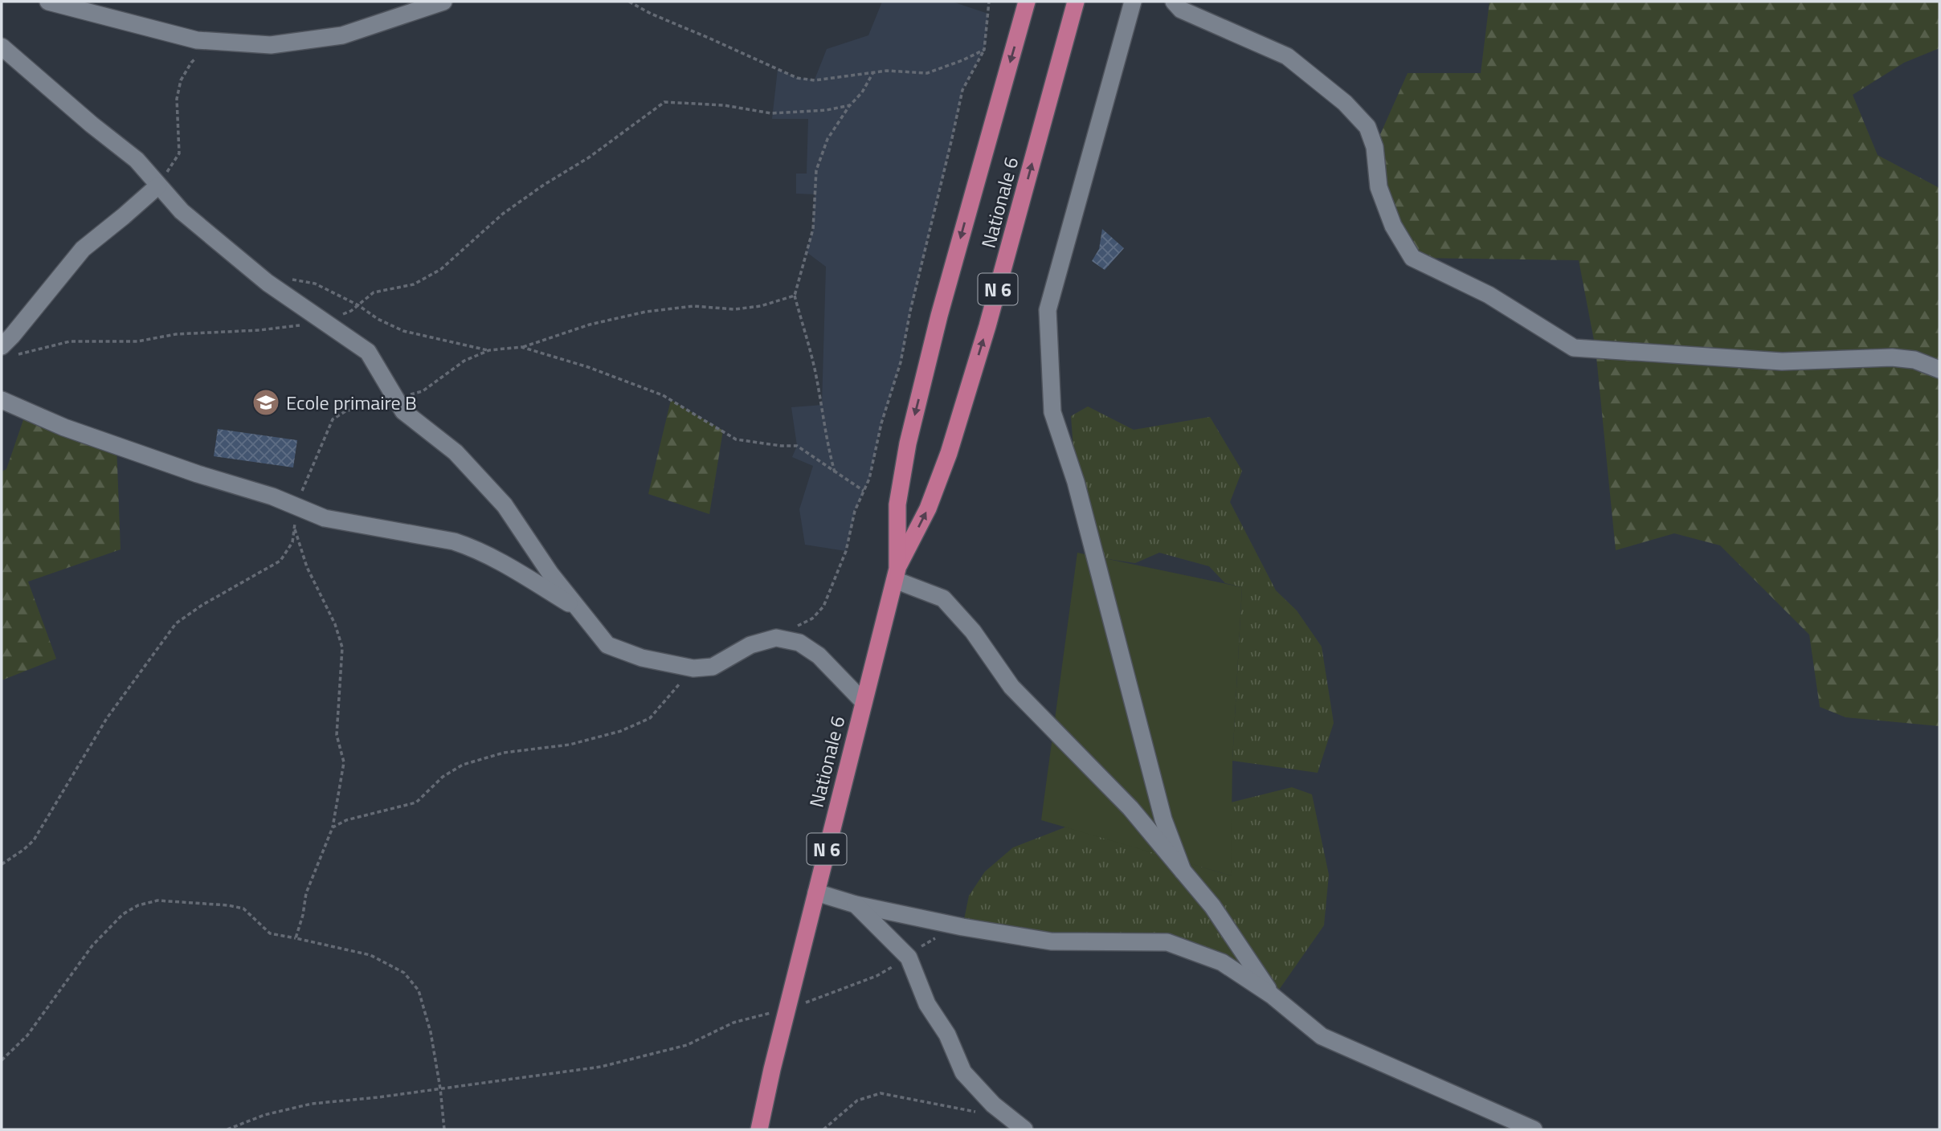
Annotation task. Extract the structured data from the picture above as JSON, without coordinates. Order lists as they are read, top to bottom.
{
  "streets": {
    "main road": ["Nationale 6", "N 6"]
  },
  "places": {
    "school or university": ["Ecole primaire B"]
  }
}
